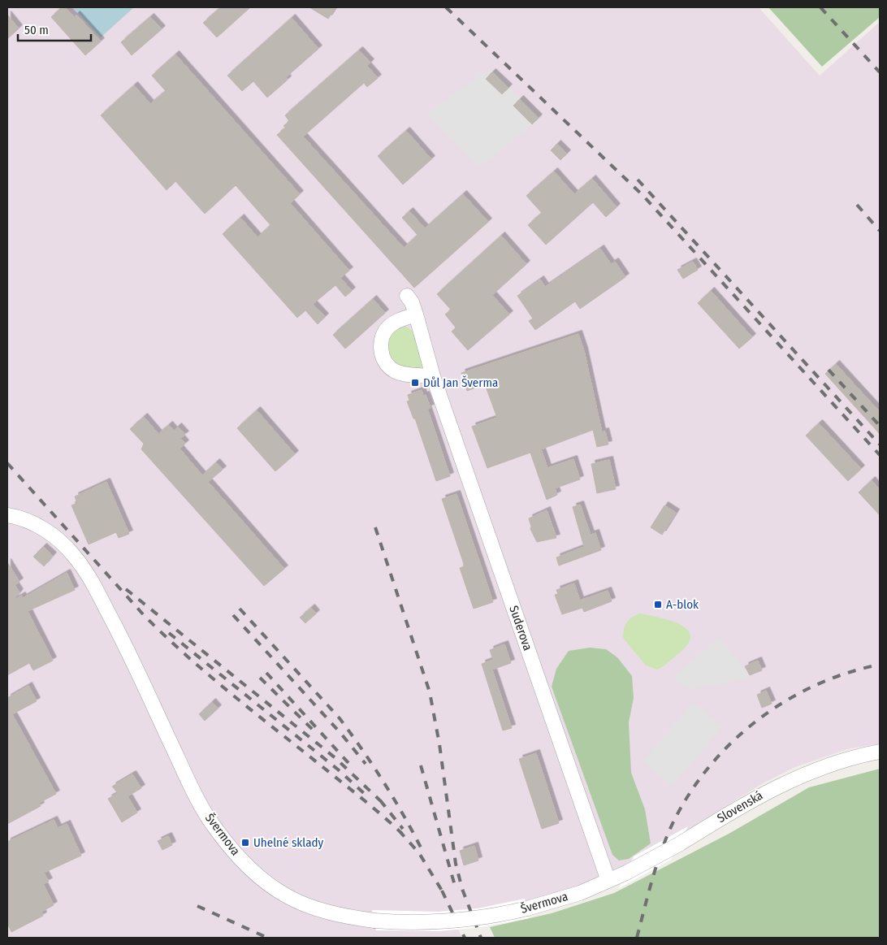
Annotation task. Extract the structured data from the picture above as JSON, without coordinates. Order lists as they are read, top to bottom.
{
  "streets": {
    "street": ["Suderova", "Slovenská", "Švermova"]
  },
  "crossings": [
    ["Suderova", "Slovenská"],
    ["Suderova", "Švermova"],
    ["Slovenská", "Švermova"]
  ],
  "places": {
    "transit": ["Důl Jan Šverma", "A-blok", "Uhelné sklady"]
  },
  "scale_bar": "50 m"
}
